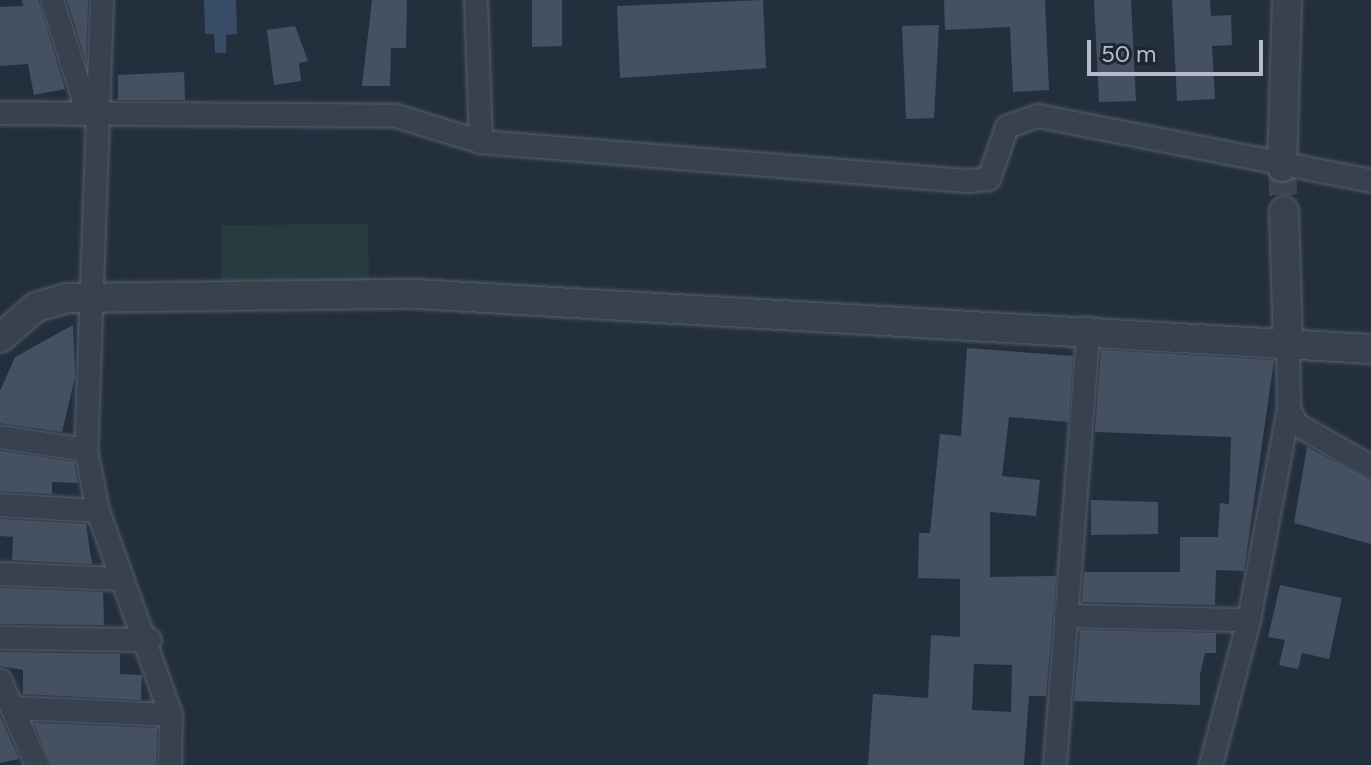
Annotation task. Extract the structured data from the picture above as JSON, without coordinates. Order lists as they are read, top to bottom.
{
  "scale_bar": "50 m"
}
